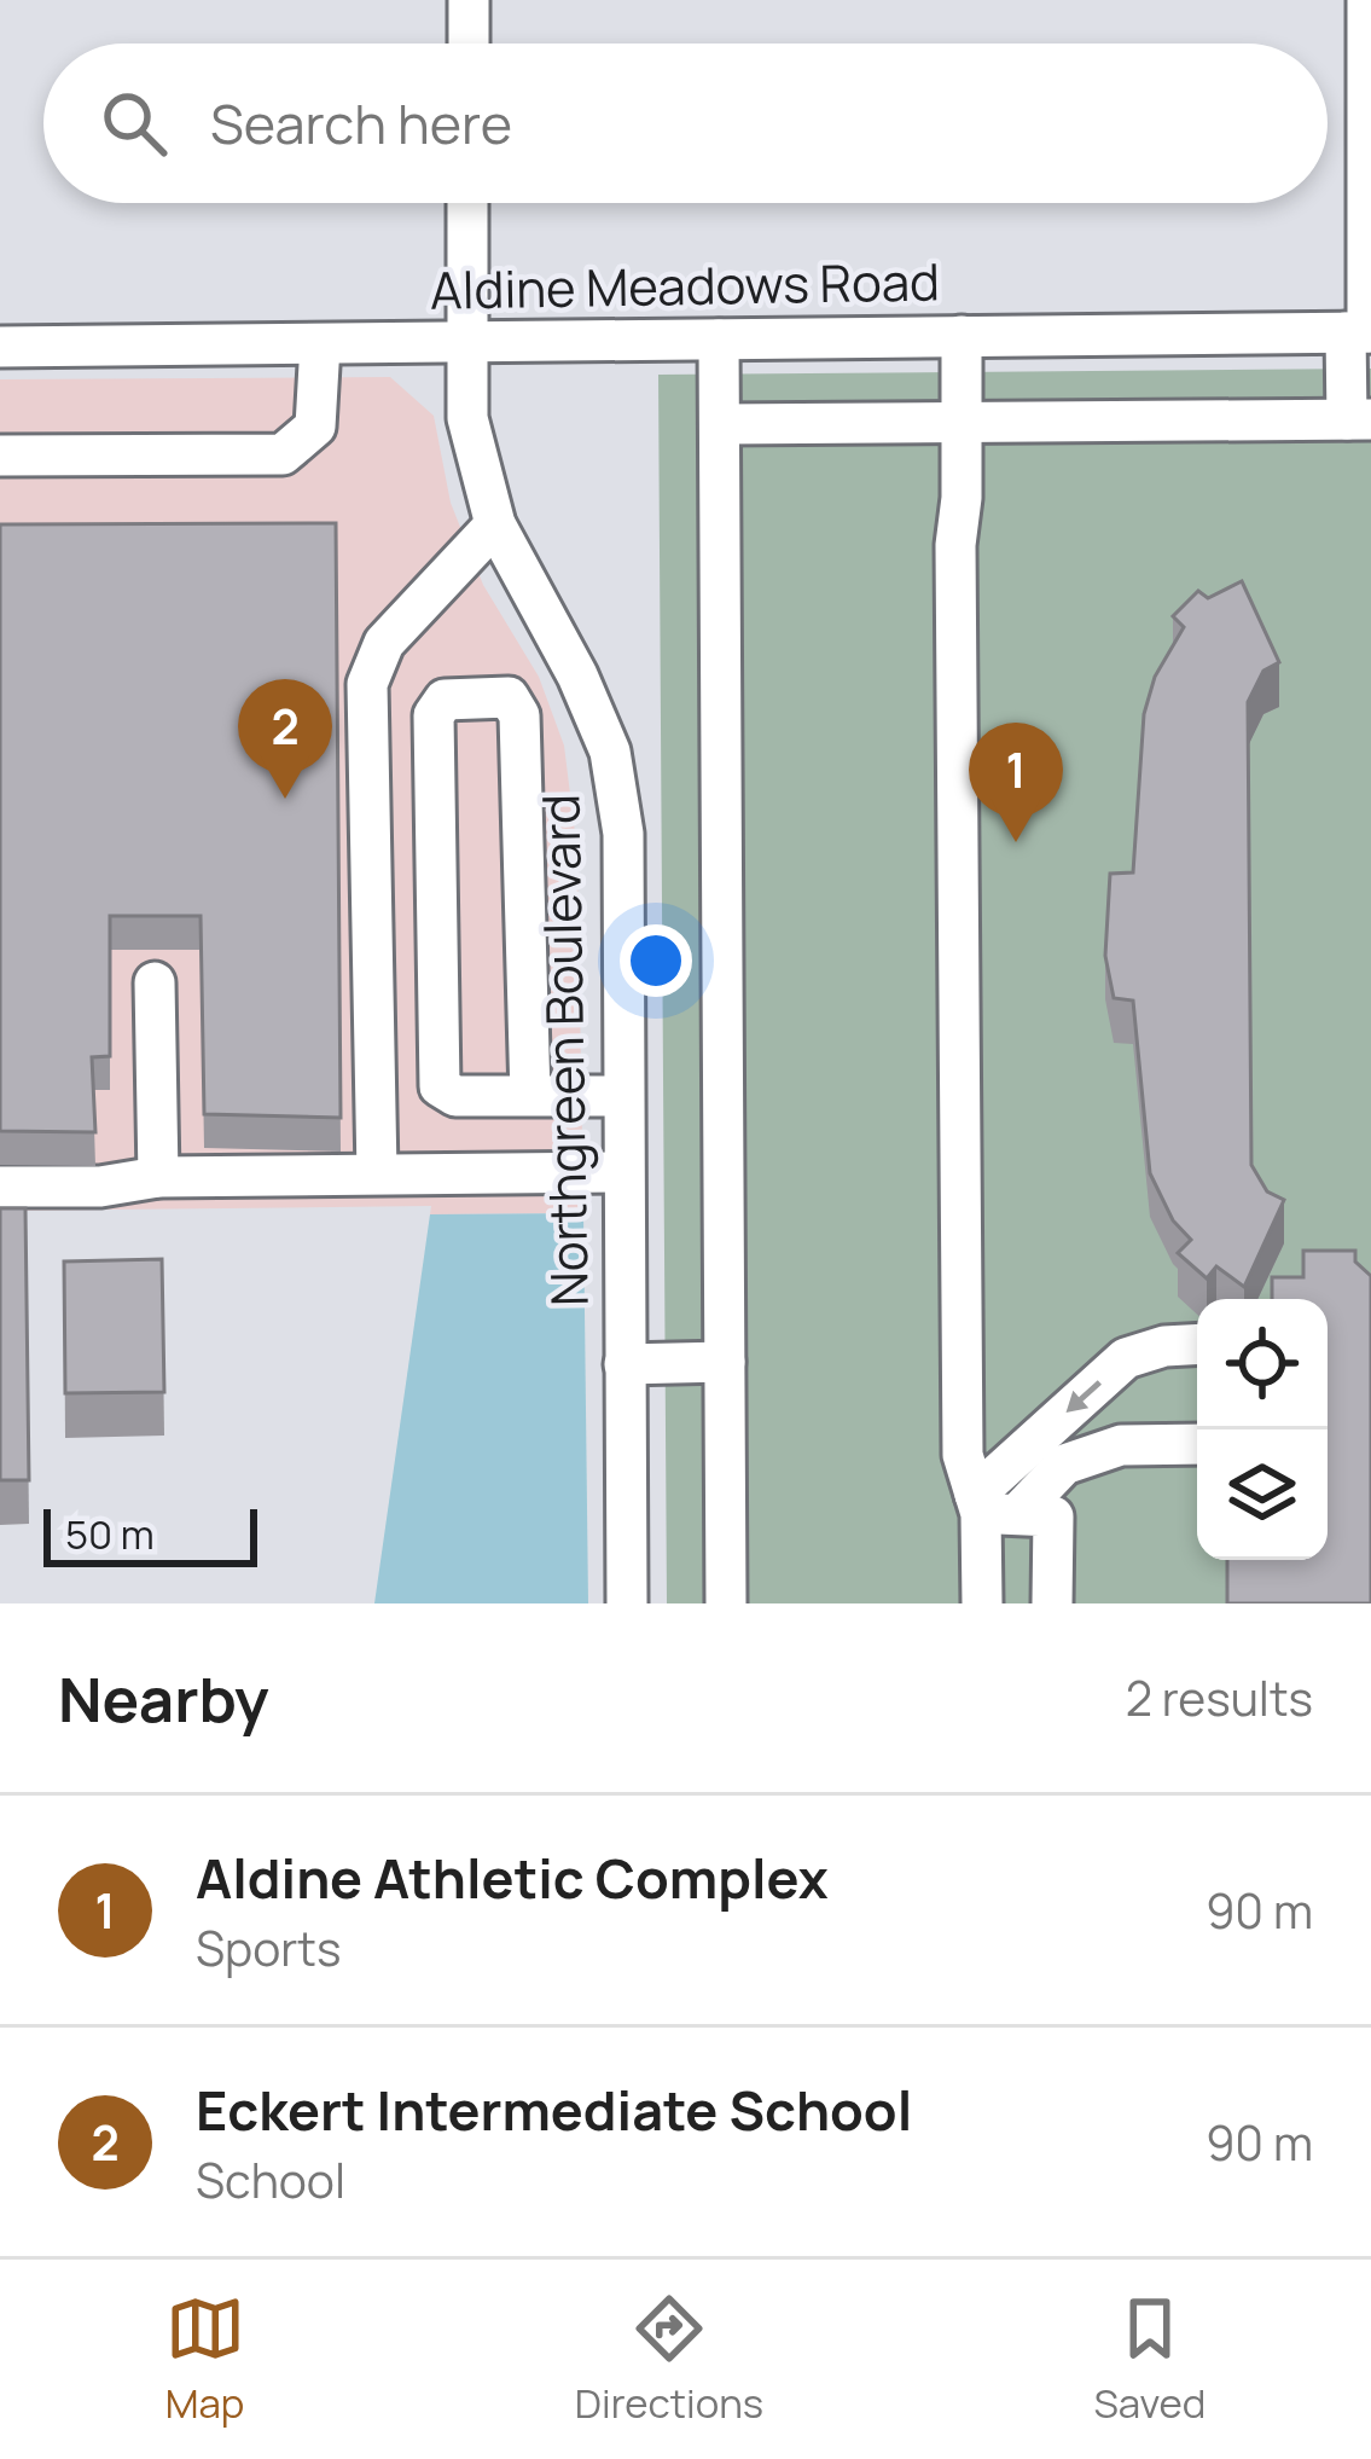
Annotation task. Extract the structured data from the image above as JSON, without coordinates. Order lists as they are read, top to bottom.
{
  "streets": {
    "street": ["Aldine Meadows Road", "Northgreen Boulevard"]
  },
  "crossings": [
    ["Aldine Meadows Road", "Northgreen Boulevard"]
  ],
  "scale_bar": "50 m",
  "page": {
    "search": "Search here",
    "pins": ["2", "1"],
    "scale": "50 m",
    "heading": ["Nearby", "2 results"],
    "list": [
      {
        "mark": "1",
        "name": "Aldine Athletic Complex",
        "note": "Sports",
        "value": "90 m"
      },
      {
        "mark": "2",
        "name": "Eckert Intermediate School",
        "note": "School",
        "value": "90 m"
      }
    ],
    "nav": ["Map", "Directions", "Saved"]
  }
}
